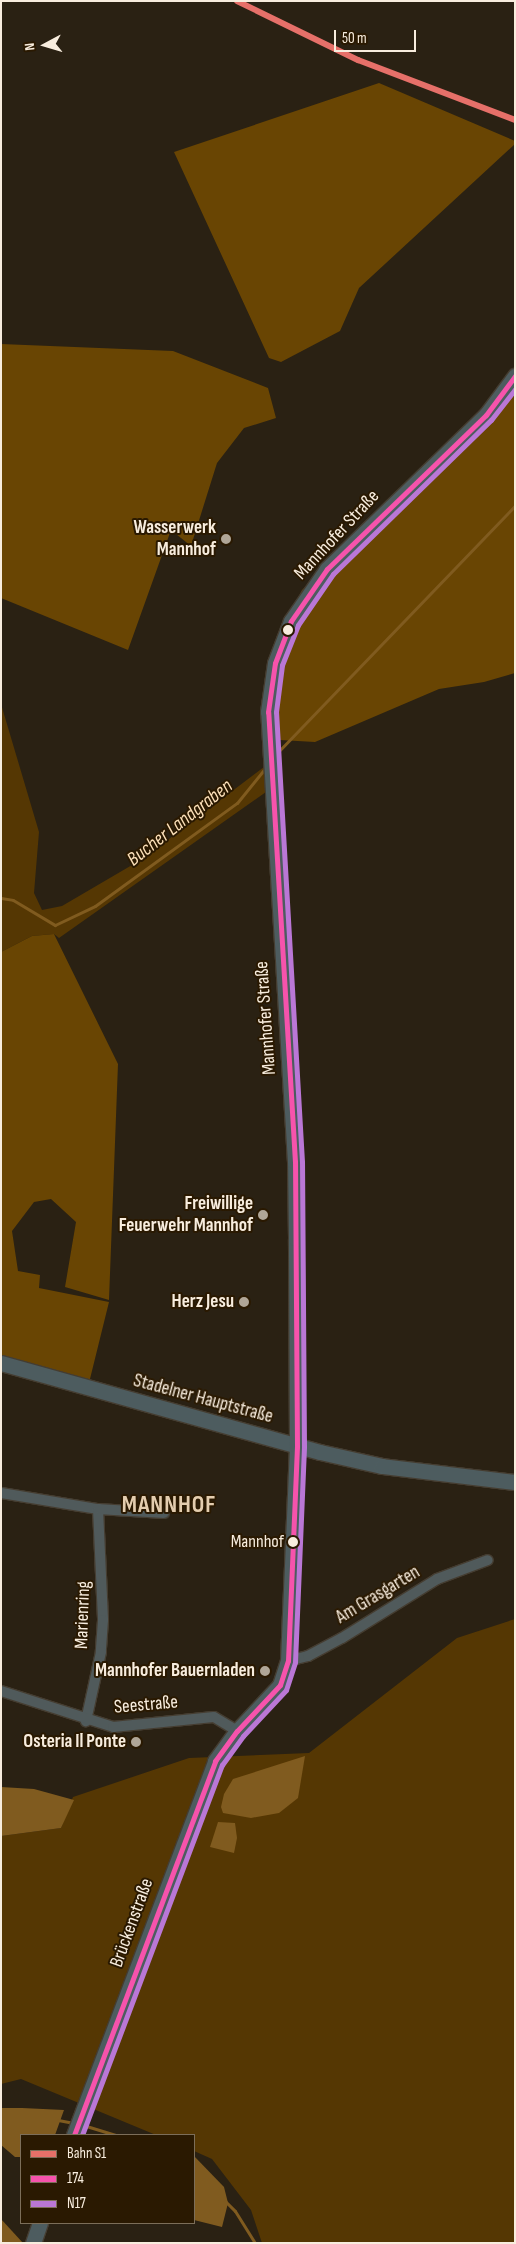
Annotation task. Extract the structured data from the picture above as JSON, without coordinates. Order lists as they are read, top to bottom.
{
  "streets": {
    "main road": ["Mannhofer Straße", "Stadelner Hauptstraße", "Brückenstraße"],
    "street": ["Am Grasgarten", "Marienring", "Seestraße"]
  },
  "crossings": [
    ["Mannhofer Straße", "Stadelner Hauptstraße"],
    ["Mannhofer Straße", "Am Grasgarten"],
    ["Mannhofer Straße", "Seestraße"],
    ["Mannhofer Straße", "Brückenstraße"],
    ["Marienring", "Seestraße"],
    ["Seestraße", "Brückenstraße"]
  ],
  "districts": ["MANNHOF"],
  "water": ["Bucher Landgraben"],
  "places": [
    "Wasserwerk Mannhof",
    "Freiwillige Feuerwehr Mannhof",
    "Herz Jesu",
    "Mannhof",
    "Mannhofer Bauernladen",
    "Osteria Il Ponte"
  ],
  "lines": ["rail line S1", "transit line 174", "transit line N17"],
  "legend": ["Bahn S1", "174", "N17"],
  "scale_bar": "50 m",
  "north": "left"
}
